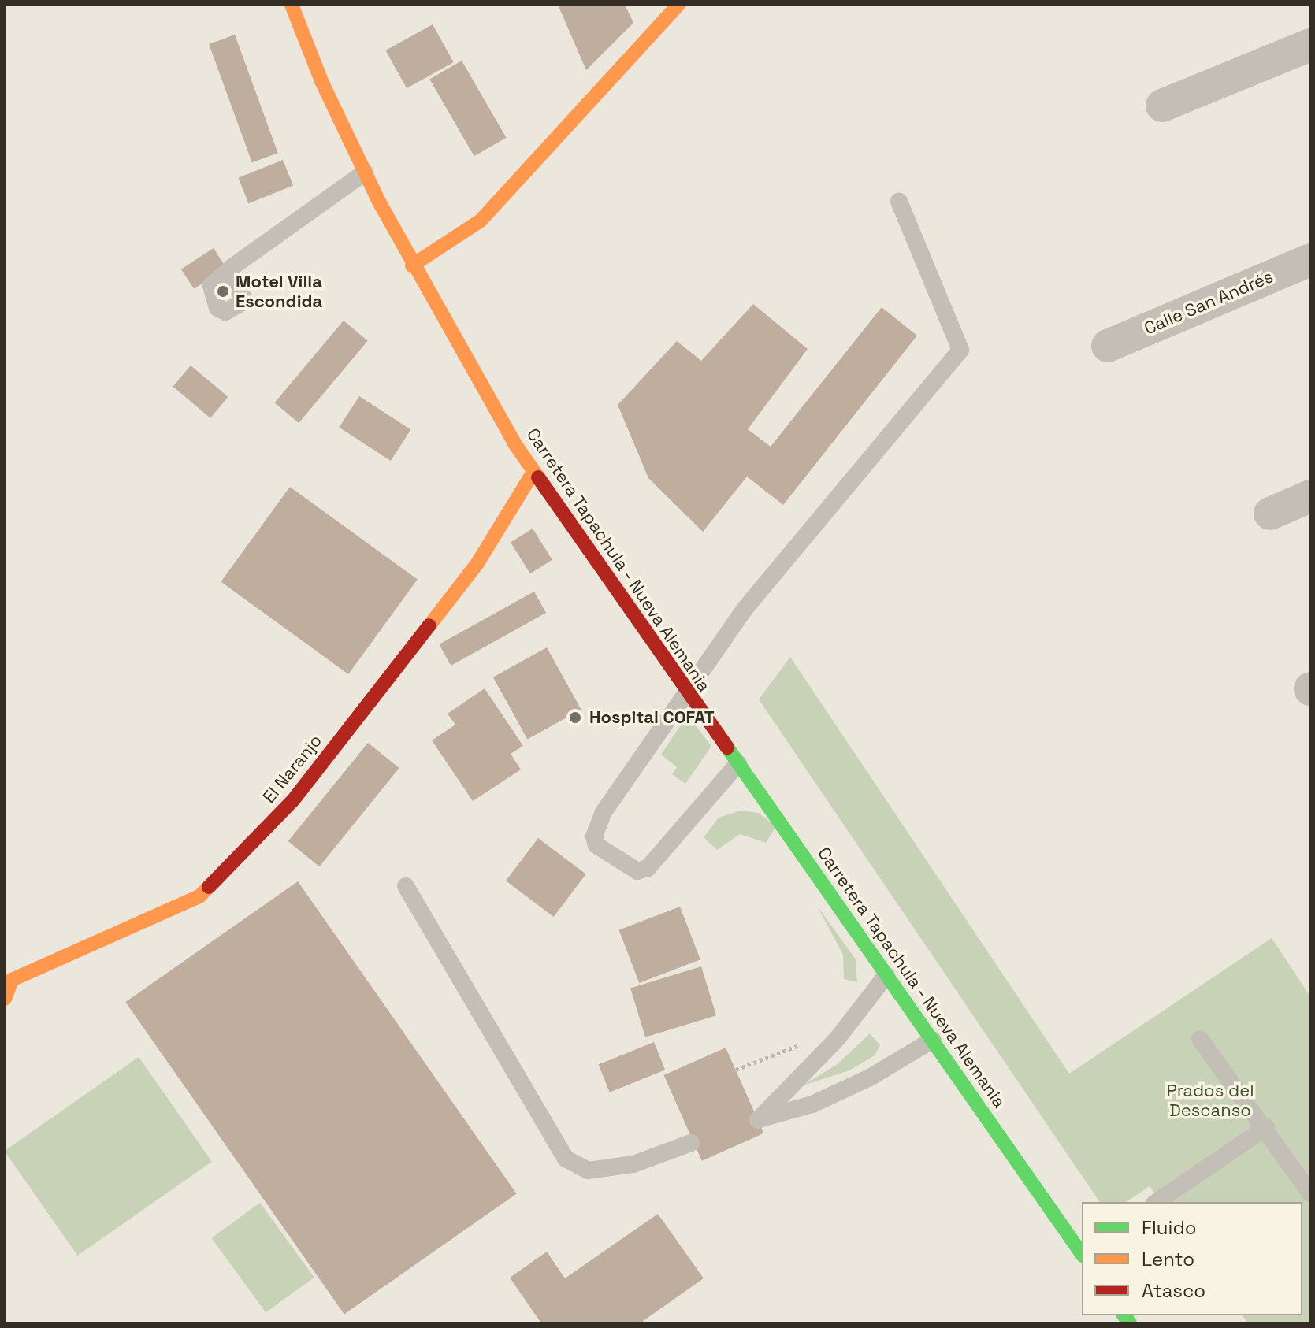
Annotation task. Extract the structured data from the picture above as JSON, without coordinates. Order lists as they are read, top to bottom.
{
  "streets": {
    "main road": ["Carretera Tapachula - Nueva Alemania", "El Naranjo"],
    "street": ["Calle San Andrés"]
  },
  "crossings": [
    ["Carretera Tapachula - Nueva Alemania", "El Naranjo"]
  ],
  "parks": ["Prados del Descanso"],
  "places": ["Motel Villa Escondida", "Hospital COFAT"],
  "legend": ["Fluido", "Lento", "Atasco"]
}
